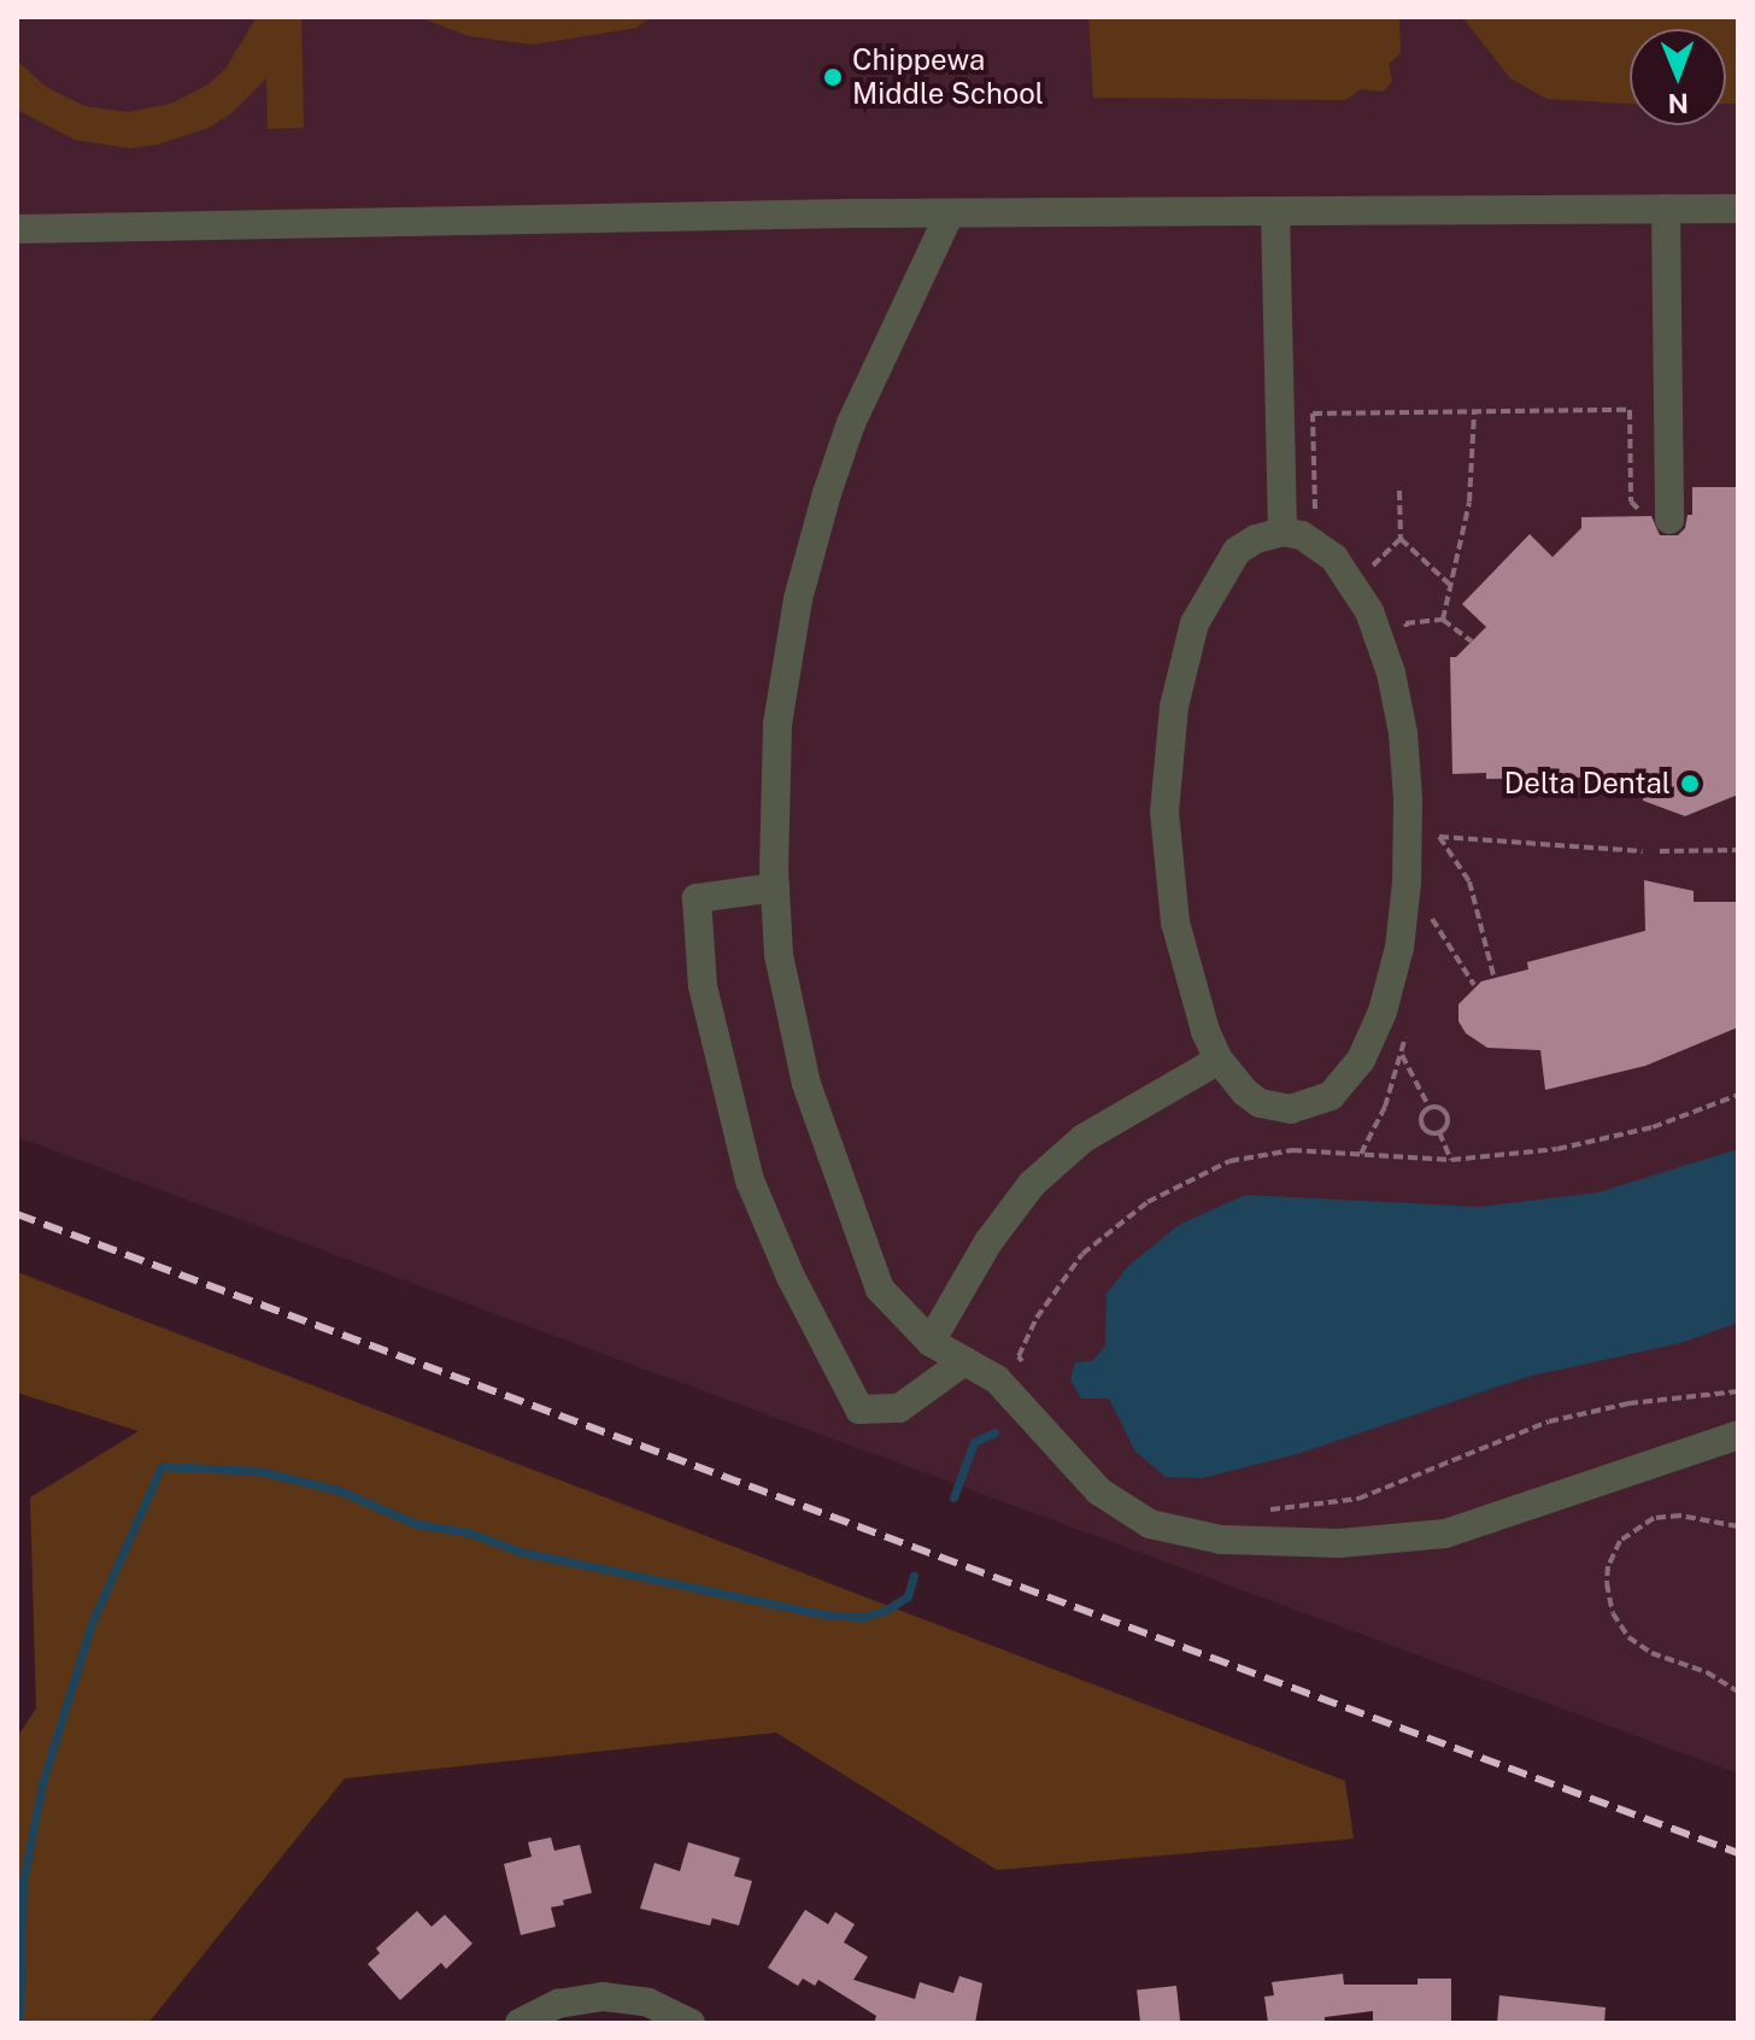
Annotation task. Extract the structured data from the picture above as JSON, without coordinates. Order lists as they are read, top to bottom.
{
  "places": ["Chippewa Middle School", "Delta Dental"],
  "north": "bottom"
}
